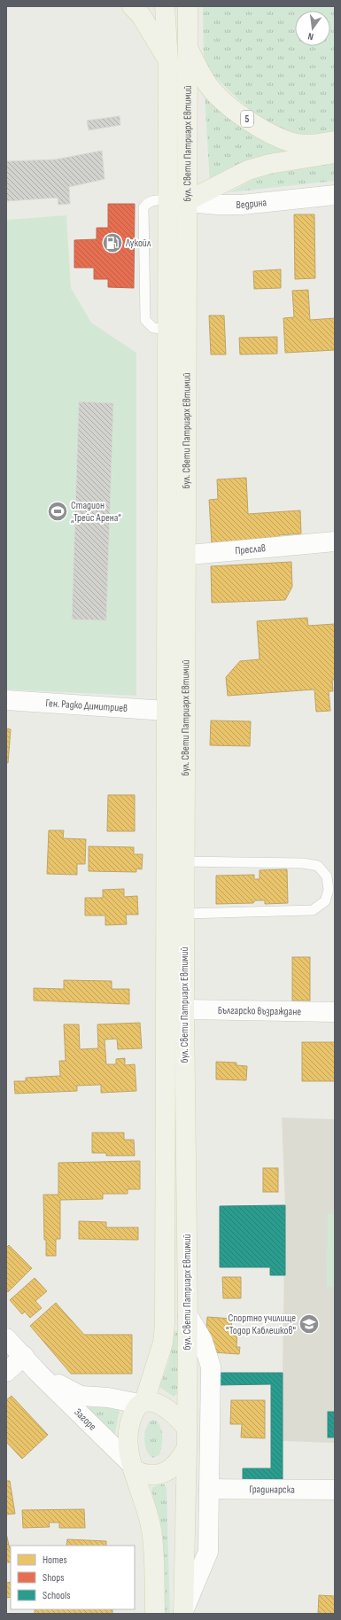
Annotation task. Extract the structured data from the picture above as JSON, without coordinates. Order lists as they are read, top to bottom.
{
  "streets": {
    "main road": ["5", "бул. Свети Патриарх Евтимий"],
    "street": [
      "Ведрина",
      "Преслав",
      "Ген. Радко Димитриев",
      "Българско възраждане",
      "Загоре",
      "Градинарска"
    ]
  },
  "crossings": [
    ["5", "бул. Свети Патриарх Евтимий"],
    ["бул. Свети Патриарх Евтимий", "Ведрина"],
    ["бул. Свети Патриарх Евтимий", "Преслав"],
    ["бул. Свети Патриарх Евтимий", "Ген. Радко Димитриев"],
    ["бул. Свети Патриарх Евтимий", "Българско възраждане"],
    ["бул. Свети Патриарх Евтимий", "Загоре"]
  ],
  "places": {
    "fuel station": ["Лукойл"],
    "sports": ["Стадион „Трейс Арена“"],
    "school or university": ["Спортно училище \"Тодор Каблешков\""]
  },
  "legend": ["Homes", "Shops", "Schools"],
  "north": "bottom"
}
